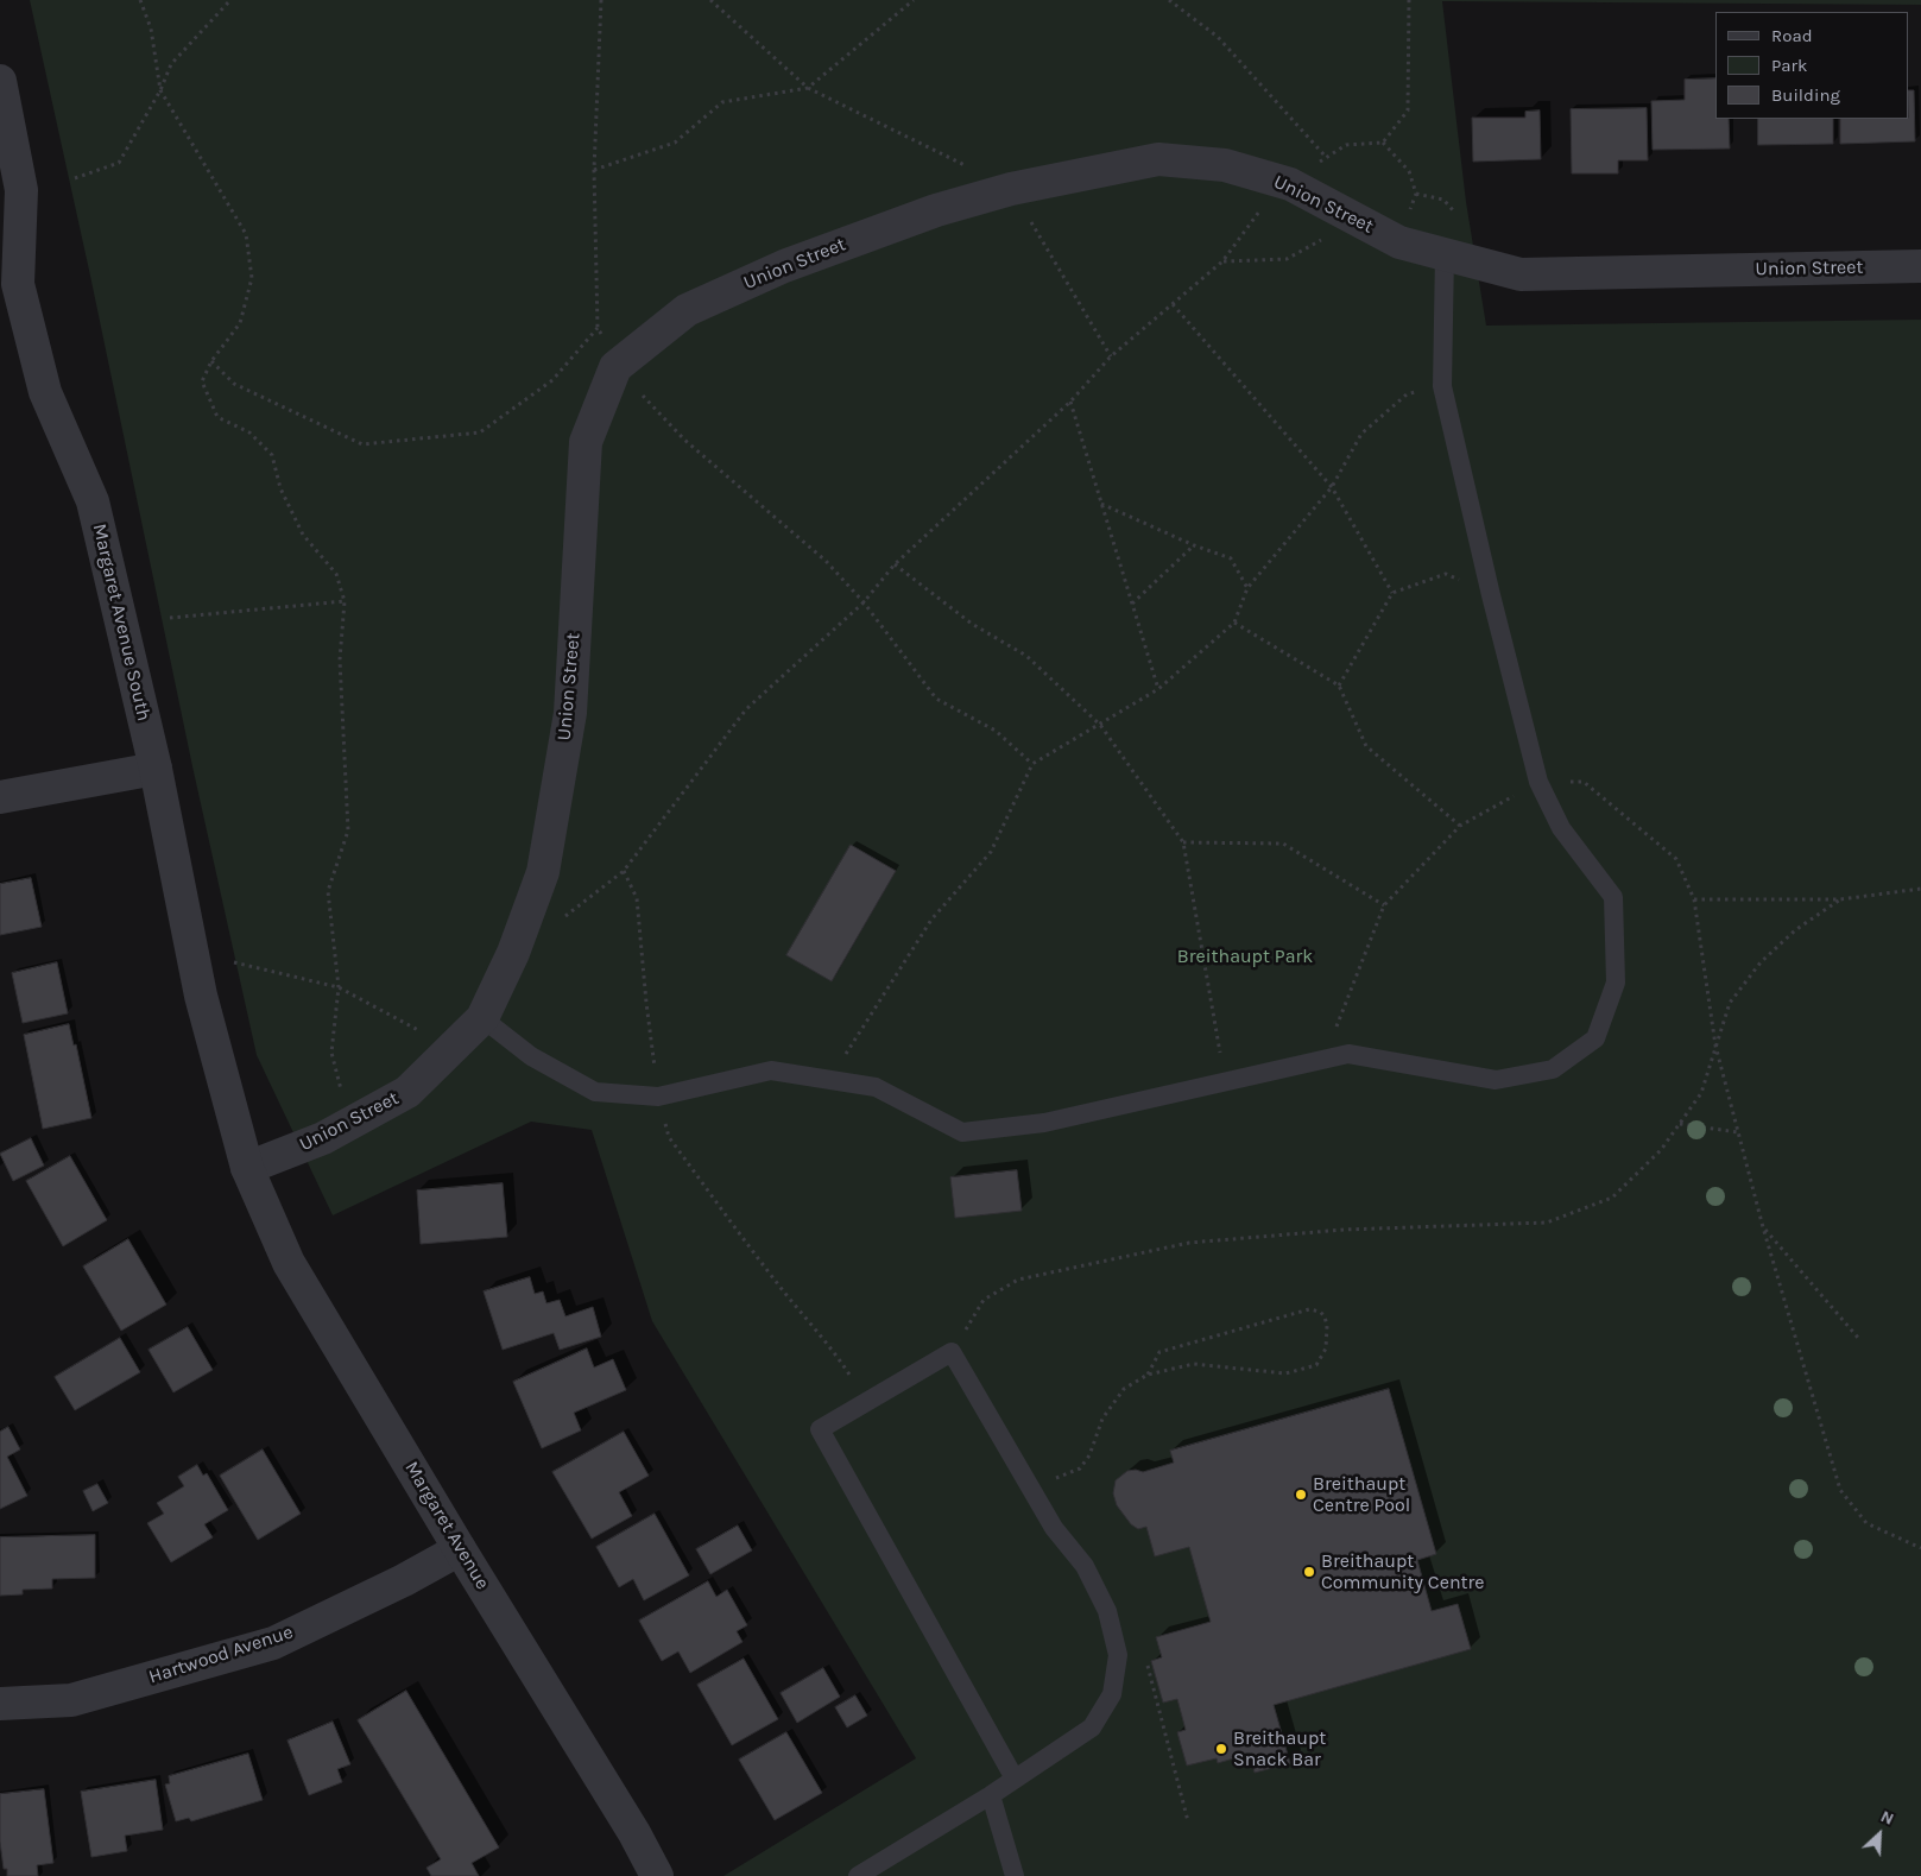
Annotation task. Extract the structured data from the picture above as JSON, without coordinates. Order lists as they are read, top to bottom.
{
  "streets": {
    "street": [
      "Union Street",
      "Margaret Avenue South",
      "Margaret Avenue",
      "Hartwood Avenue"
    ]
  },
  "crossings": [
    ["Union Street", "Margaret Avenue South"],
    ["Union Street", "Margaret Avenue"],
    ["Margaret Avenue South", "Margaret Avenue"],
    ["Margaret Avenue", "Hartwood Avenue"]
  ],
  "parks": ["Breithaupt Park"],
  "places": ["Breithaupt Centre Pool", "Breithaupt Community Centre", "Breithaupt Snack Bar"],
  "legend": ["Road", "Park", "Building"],
  "north": "top right"
}
